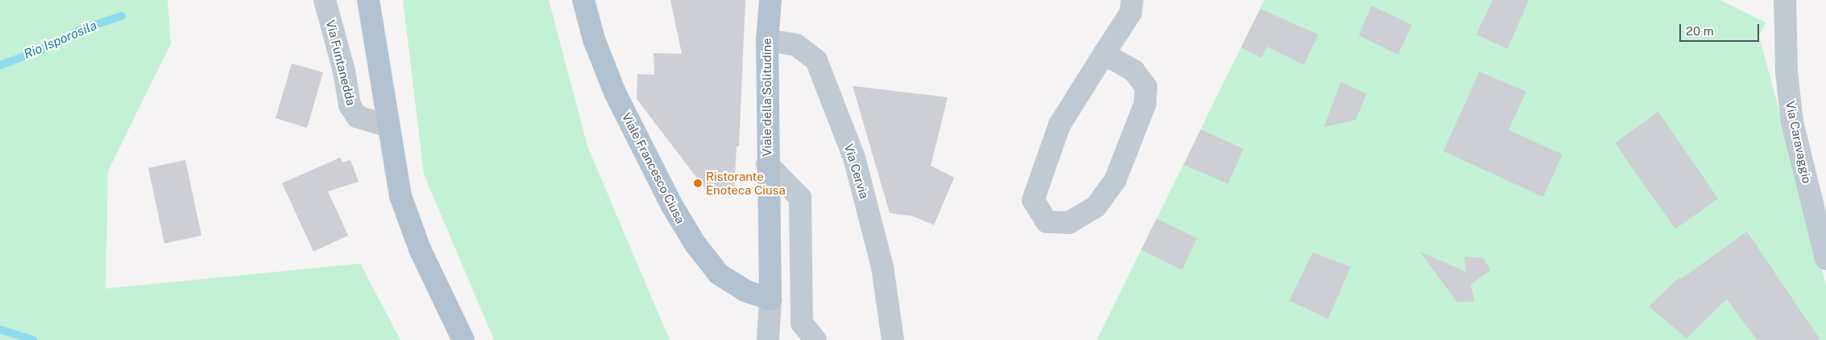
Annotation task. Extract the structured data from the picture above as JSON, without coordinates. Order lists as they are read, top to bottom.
{
  "streets": {
    "main road": ["Viale della Solitudine", "Viale Francesco Ciusa"],
    "street": ["Via Funtanedda", "Via Caravaggio", "Via Cervia"]
  },
  "crossings": [
    ["Viale della Solitudine", "Viale Francesco Ciusa"],
    ["Viale della Solitudine", "Via Cervia"]
  ],
  "water": ["Rio Isporosila"],
  "places": ["Ristorante Enoteca Ciusa"],
  "scale_bar": "20 m"
}
